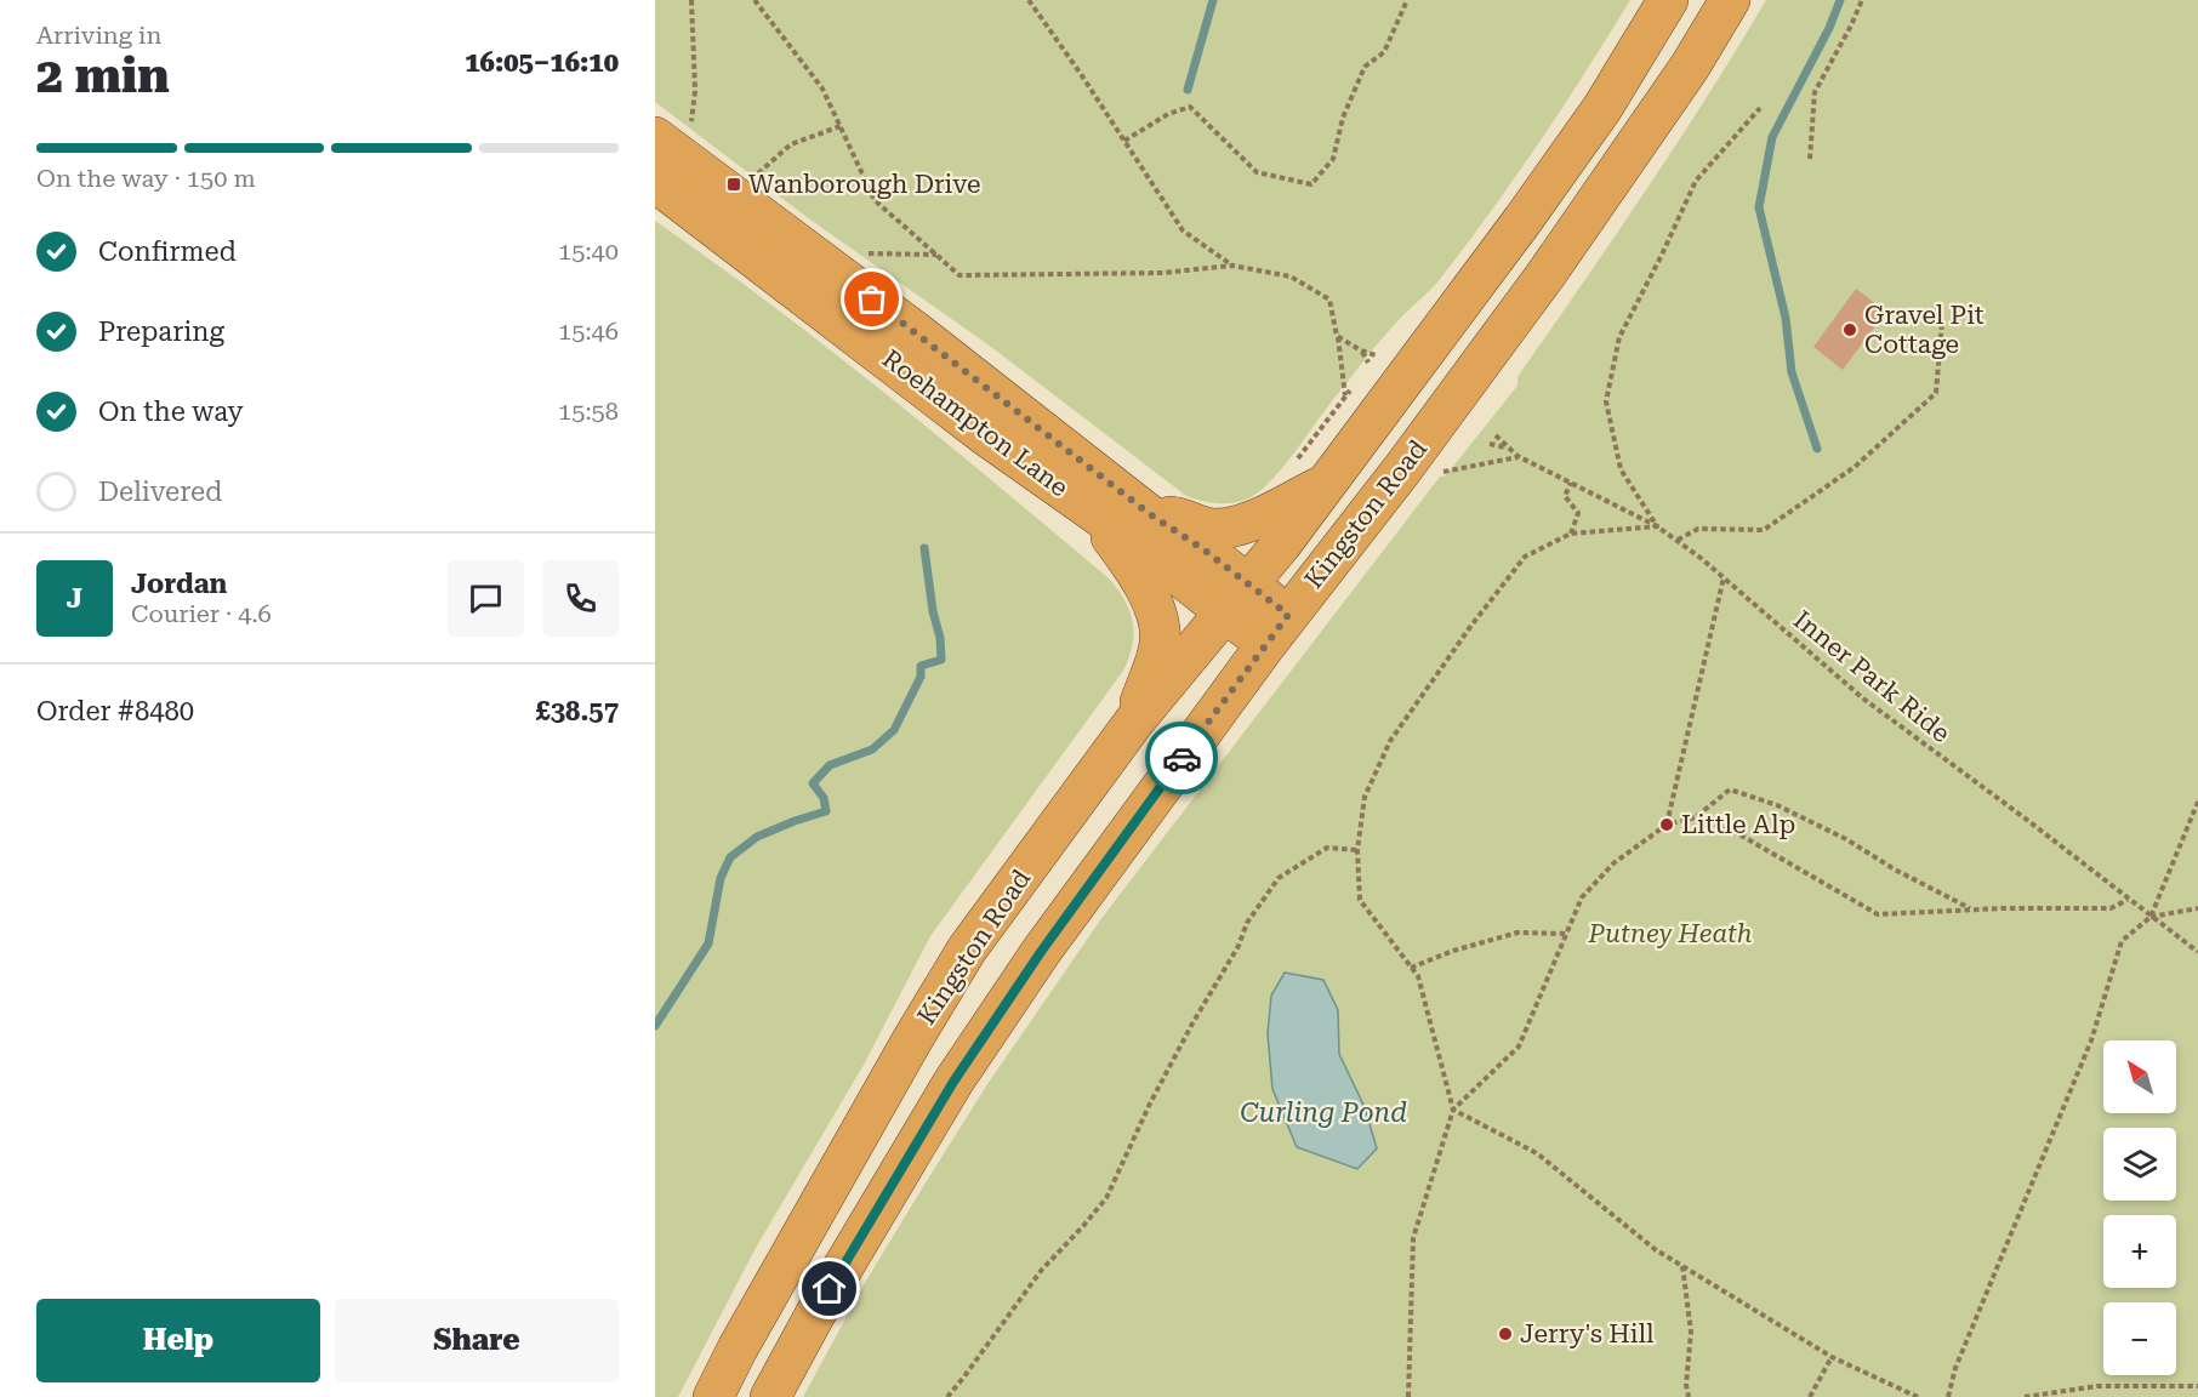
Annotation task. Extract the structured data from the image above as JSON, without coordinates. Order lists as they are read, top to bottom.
{
  "streets": {
    "highway": ["Roehampton Lane", "Kingston Road"],
    "path": ["Inner Park Ride"]
  },
  "crossings": [
    ["Roehampton Lane", "Kingston Road"]
  ],
  "water": ["Curling Pond"],
  "parks": ["Putney Heath"],
  "places": {
    "transit": ["Wanborough Drive"],
    "other": ["Gravel Pit Cottage", "Little Alp", "Jerry's Hill"]
  },
  "north": "top left",
  "page": {
    "heading": ["2 min", "Arriving in", "16:05–16:10"],
    "panel": [
      "Jordan",
      "Courier · 4.6",
      "Order #8480",
      "£38.57"
    ],
    "bar": "On the way · 150 m",
    "list": [
      ["Confirmed", "15:40"],
      ["Preparing", "15:46"],
      ["On the way", "15:58"],
      "Delivered"
    ],
    "round": "J",
    "map_buttons": ["+", "−"],
    "buttons": ["Help", "Share"]
  }
}
